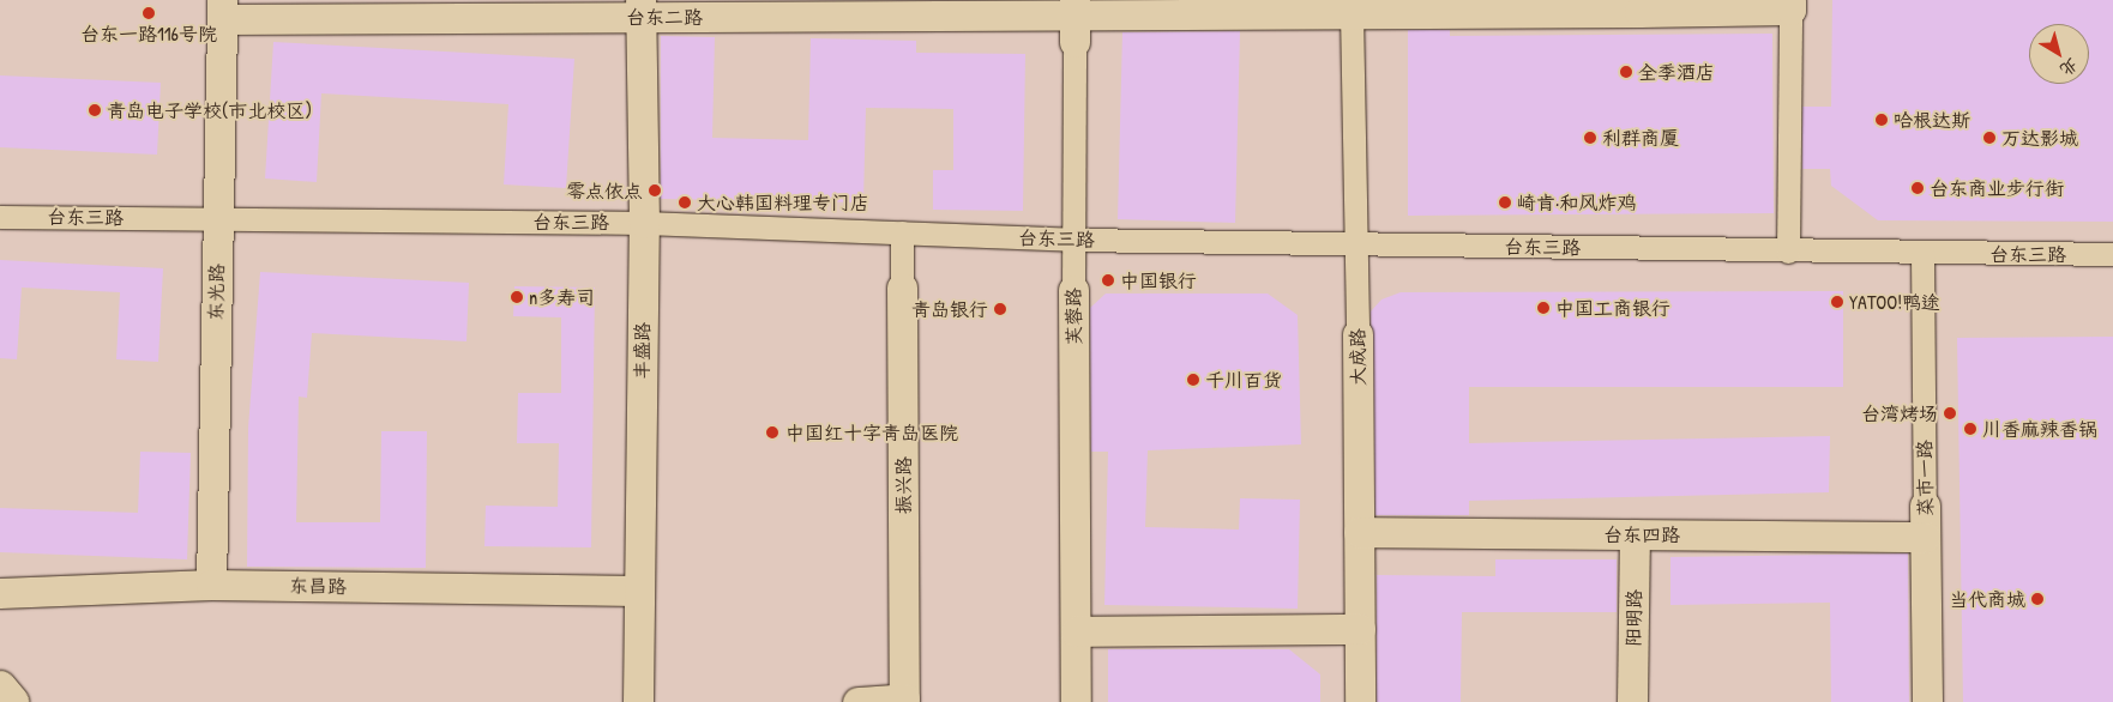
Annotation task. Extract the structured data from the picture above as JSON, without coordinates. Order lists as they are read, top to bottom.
{
  "streets": {
    "street": [
      "台东二路",
      "台东三路",
      "东光路",
      "芙蓉路",
      "丰盛路",
      "大成路",
      "菜市一路",
      "振兴路",
      "台东四路",
      "东昌路",
      "阳明路"
    ]
  },
  "crossings": [
    ["台东二路", "东光路"],
    ["台东二路", "芙蓉路"],
    ["台东二路", "丰盛路"],
    ["台东二路", "大成路"],
    ["台东三路", "东光路"],
    ["台东三路", "芙蓉路"],
    ["台东三路", "丰盛路"],
    ["台东三路", "大成路"],
    ["台东三路", "菜市一路"],
    ["台东三路", "振兴路"],
    ["东光路", "东昌路"],
    ["丰盛路", "东昌路"],
    ["大成路", "台东四路"],
    ["菜市一路", "台东四路"],
    ["台东四路", "阳明路"]
  ],
  "places": [
    "台东一路116号院",
    "全季酒店",
    "青岛电子学校(市北校区)",
    "哈根达斯",
    "利群商厦",
    "万达影城",
    "台东商业步行街",
    "零点依点",
    "大心韩国料理专门店",
    "崎肯·和风炸鸡",
    "中国银行",
    "n多寿司",
    "YATOO!鸭途",
    "中国工商银行",
    "青岛银行",
    "千川百货",
    "台湾烤场",
    "川香麻辣香锅",
    "中国红十字青岛医院",
    "当代商城"
  ],
  "north": "bottom right"
}
